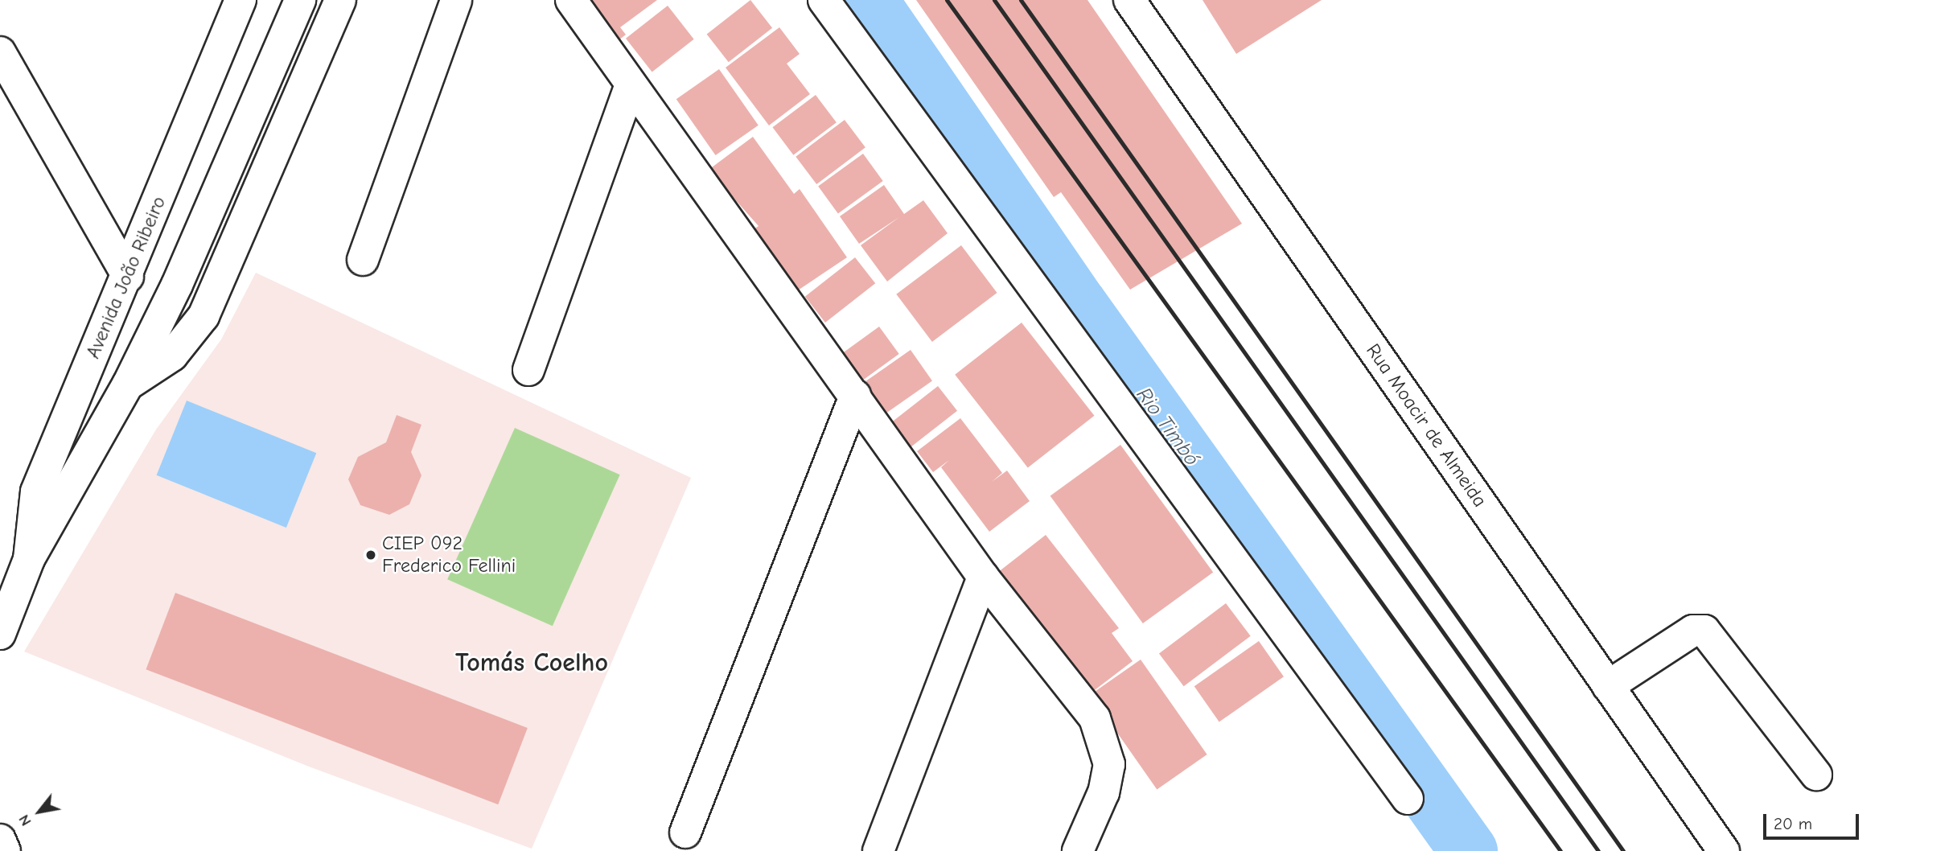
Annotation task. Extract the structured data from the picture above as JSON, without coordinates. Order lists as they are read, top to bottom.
{
  "streets": {
    "street": ["Avenida João Ribeiro", "Rua Moacir de Almeida"]
  },
  "districts": ["Tomás Coelho"],
  "water": ["Rio Timbó"],
  "places": ["CIEP 092 Frederico Fellini"],
  "scale_bar": "20 m",
  "north": "bottom left"
}
